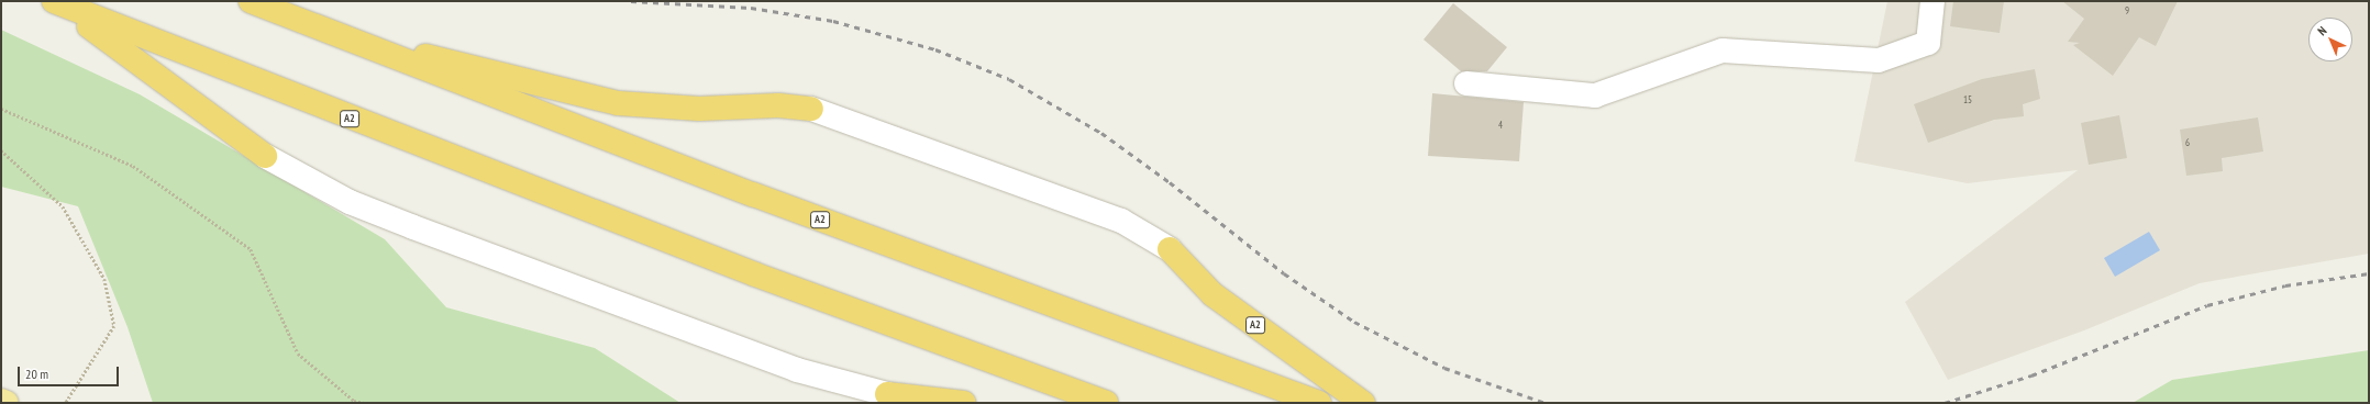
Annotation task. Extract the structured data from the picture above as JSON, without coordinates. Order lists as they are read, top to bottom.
{
  "streets": {
    "highway": ["A2"]
  },
  "house_numbers": [
    "9",
    "15",
    "4",
    "6"
  ],
  "scale_bar": "20 m",
  "north": "top left"
}
